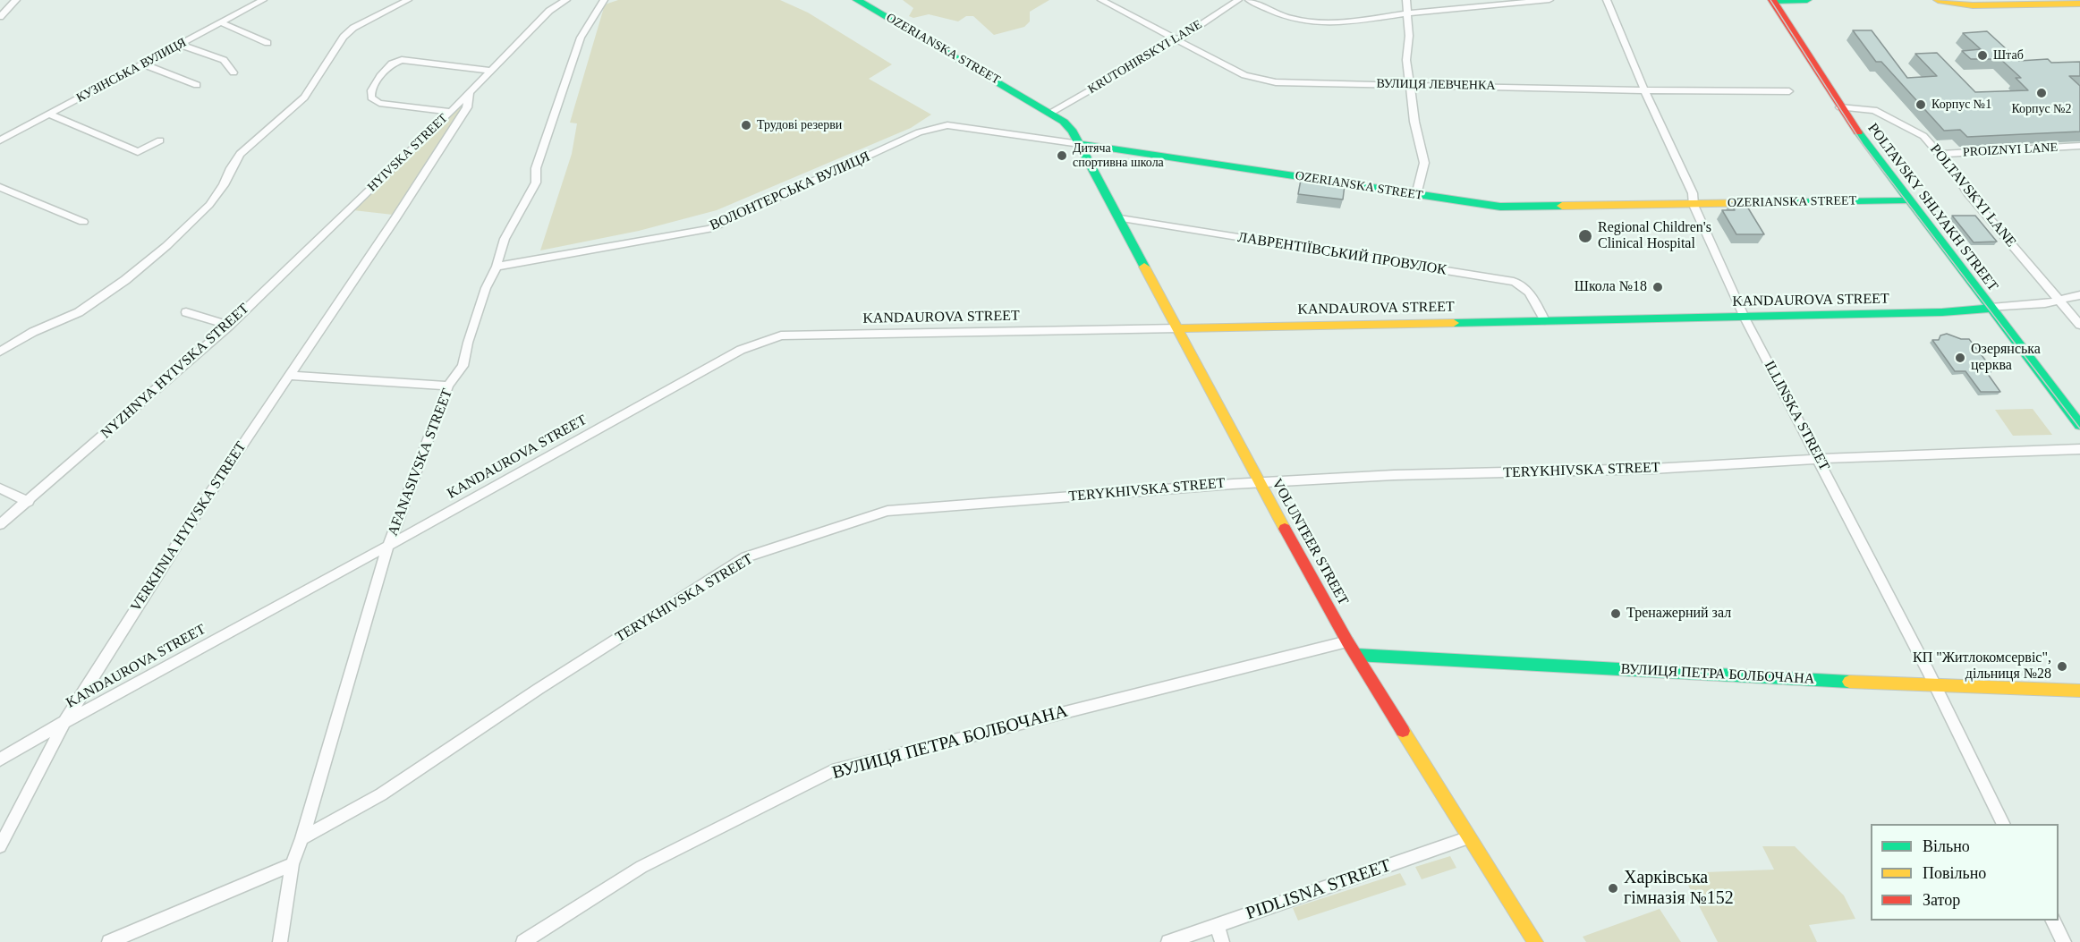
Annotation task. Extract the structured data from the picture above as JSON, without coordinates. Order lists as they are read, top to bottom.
{
  "streets": {
    "main road": [
      "OZERIANSKA STREET",
      "POLTAVSKY SHLYAKH STREET",
      "KANDAUROVA STREET",
      "VOLUNTEER STREET",
      "ВУЛИЦЯ ПЕТРА БОЛБОЧАНА"
    ],
    "street": [
      "KRUTOHIRSKYI LANE",
      "КУЗІНСЬКА ВУЛИЦЯ",
      "ВУЛИЦЯ ЛЕВЧЕНКА",
      "PROIZNYI LANE",
      "HYIVSKA STREET",
      "ВОЛОНТЕРСЬКА ВУЛИЦЯ",
      "POLTAVSKYI LANE",
      "ЛАВРЕНТІЇВСЬКИЙ ПРОВУЛОК",
      "NYZHNYA HYIVSKA STREET",
      "ILLINSKA STREET",
      "AFANASIVSKA STREET",
      "TERYKHIVSKA STREET",
      "VERKHNIA HYIVSKA STREET",
      "PIDLISNA STREET"
    ]
  },
  "crossings": [
    ["OZERIANSKA STREET", "KRUTOHIRSKYI LANE"],
    ["OZERIANSKA STREET", "ВОЛОНТЕРСЬКА ВУЛИЦЯ"],
    ["OZERIANSKA STREET", "POLTAVSKY SHLYAKH STREET"],
    ["OZERIANSKA STREET", "ILLINSKA STREET"],
    ["OZERIANSKA STREET", "VOLUNTEER STREET"],
    ["KRUTOHIRSKYI LANE", "ВУЛИЦЯ ЛЕВЧЕНКА"],
    ["ВУЛИЦЯ ЛЕВЧЕНКА", "ILLINSKA STREET"],
    ["PROIZNYI LANE", "POLTAVSKYI LANE"],
    ["HYIVSKA STREET", "NYZHNYA HYIVSKA STREET"],
    ["HYIVSKA STREET", "VERKHNIA HYIVSKA STREET"],
    ["ВОЛОНТЕРСЬКА ВУЛИЦЯ", "AFANASIVSKA STREET"],
    ["ВОЛОНТЕРСЬКА ВУЛИЦЯ", "VOLUNTEER STREET"],
    ["POLTAVSKYI LANE", "POLTAVSKY SHLYAKH STREET"],
    ["POLTAVSKY SHLYAKH STREET", "KANDAUROVA STREET"],
    ["ЛАВРЕНТІЇВСЬКИЙ ПРОВУЛОК", "KANDAUROVA STREET"],
    ["ЛАВРЕНТІЇВСЬКИЙ ПРОВУЛОК", "VOLUNTEER STREET"],
    ["KANDAUROVA STREET", "ILLINSKA STREET"],
    ["KANDAUROVA STREET", "AFANASIVSKA STREET"],
    ["KANDAUROVA STREET", "VERKHNIA HYIVSKA STREET"],
    ["KANDAUROVA STREET", "VOLUNTEER STREET"],
    ["ILLINSKA STREET", "TERYKHIVSKA STREET"],
    ["ILLINSKA STREET", "ВУЛИЦЯ ПЕТРА БОЛБОЧАНА"],
    ["AFANASIVSKA STREET", "TERYKHIVSKA STREET"],
    ["TERYKHIVSKA STREET", "VOLUNTEER STREET"],
    ["VOLUNTEER STREET", "ВУЛИЦЯ ПЕТРА БОЛБОЧАНА"],
    ["VOLUNTEER STREET", "PIDLISNA STREET"]
  ],
  "places": [
    "Штаб",
    "Корпус №2",
    "Корпус №1",
    "Трудові резерви",
    "Дитяча спортивна школа",
    "Regional Children's Clinical Hospital",
    "Школа №18",
    "Озерянська церква",
    "Тренажерний зал",
    "КП \"Житлокомсервіс\", дільниця №28",
    "Харківська гімназія №152"
  ],
  "legend": ["Вільно", "Повільно", "Затор"]
}
